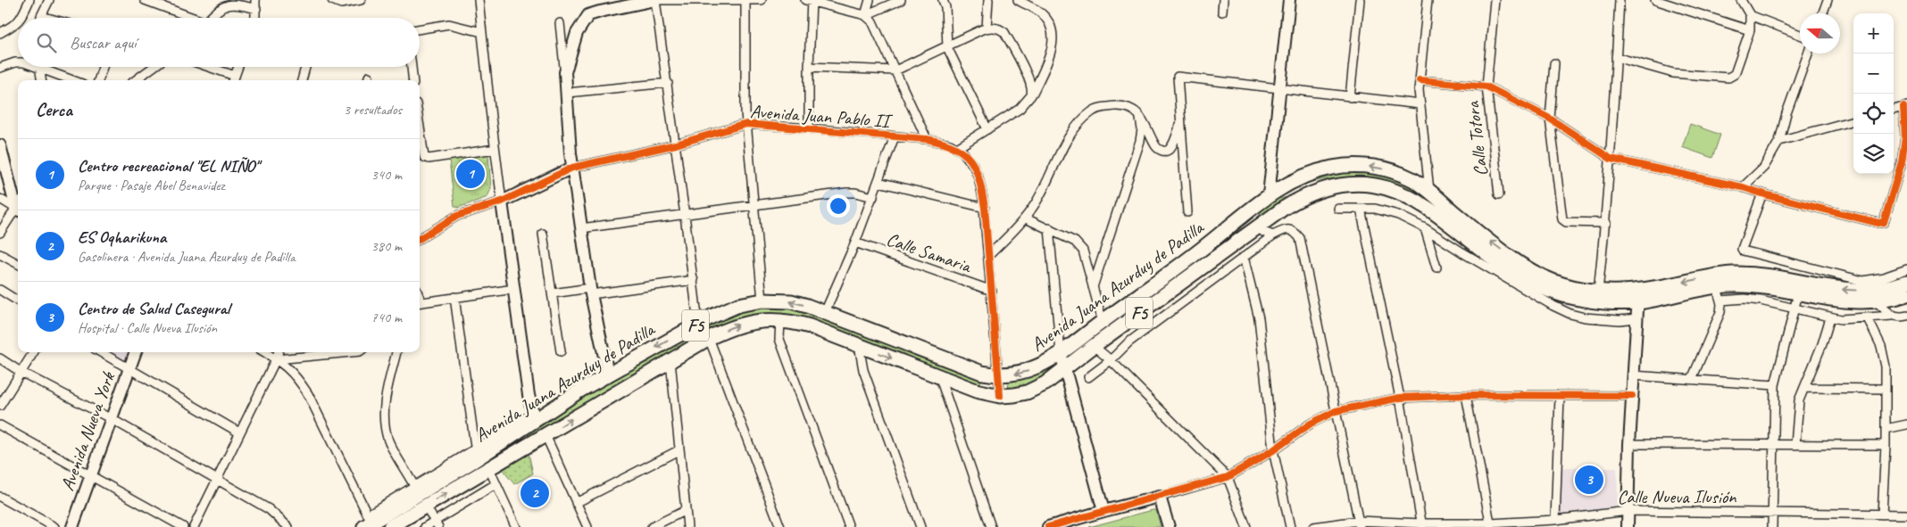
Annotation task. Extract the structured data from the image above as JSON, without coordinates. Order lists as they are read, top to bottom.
{
  "streets": {
    "highway": ["Avenida Juana Azurduy de Padilla", "F5"],
    "street": [
      "Avenida Juan Pablo II",
      "Calle Totora",
      "Calle Samaria",
      "Avenida Nueva York",
      "Calle Nueva Ilusión"
    ]
  },
  "north": "left",
  "page": {
    "map_buttons": ["+", "−"],
    "search": "Buscar aquí",
    "heading": ["Cerca", "3 resultados"],
    "list": [
      {
        "mark": "1",
        "name": "Centro recreacional \"EL NIÑO\"",
        "note": "Parque · Pasaje Abel Benavidez",
        "value": "340 m"
      },
      {
        "mark": "2",
        "name": "ES Oqharikuna",
        "note": "Gasolinera · Avenida Juana Azurduy de Padilla",
        "value": "380 m"
      },
      {
        "mark": "3",
        "name": "Centro de Salud Casegural",
        "note": "Hospital · Calle Nueva Ilusión",
        "value": "740 m"
      }
    ],
    "pins": ["1", "3", "2"]
  }
}
